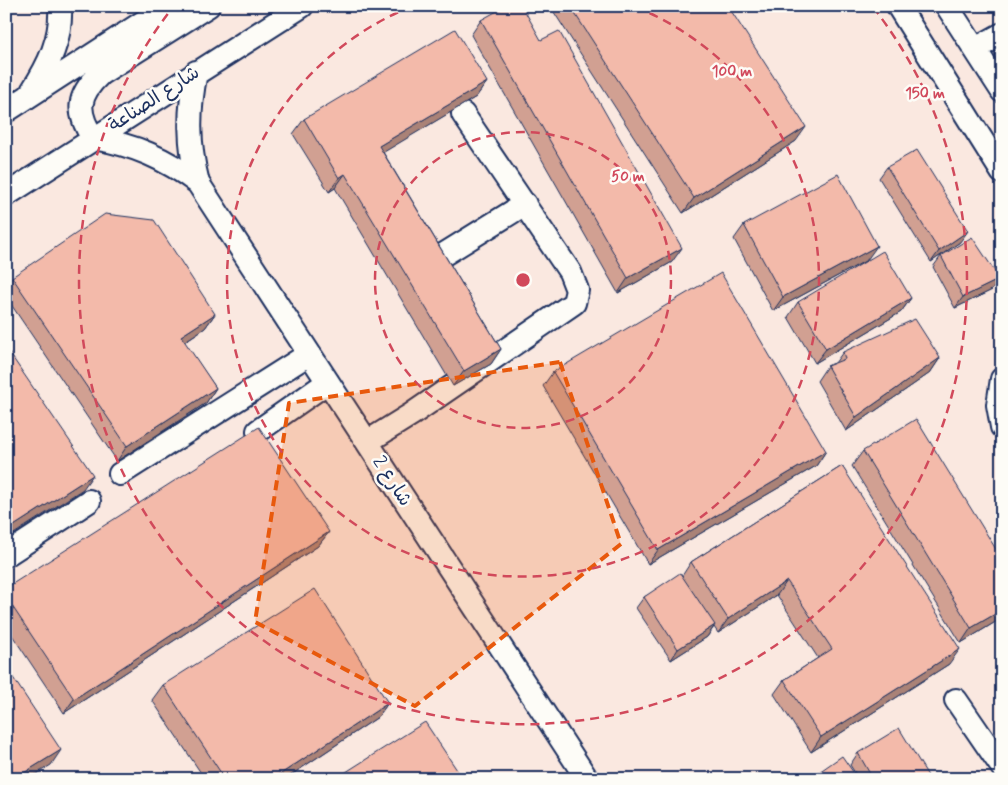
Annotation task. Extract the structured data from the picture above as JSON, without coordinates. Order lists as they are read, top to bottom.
{
  "streets": {
    "street": ["شارع الصناعة", "شارع 2"]
  },
  "crossings": [
    ["شارع الصناعة", "شارع 2"]
  ],
  "rings": ["100 m", "150 m", "50 m"]
}
